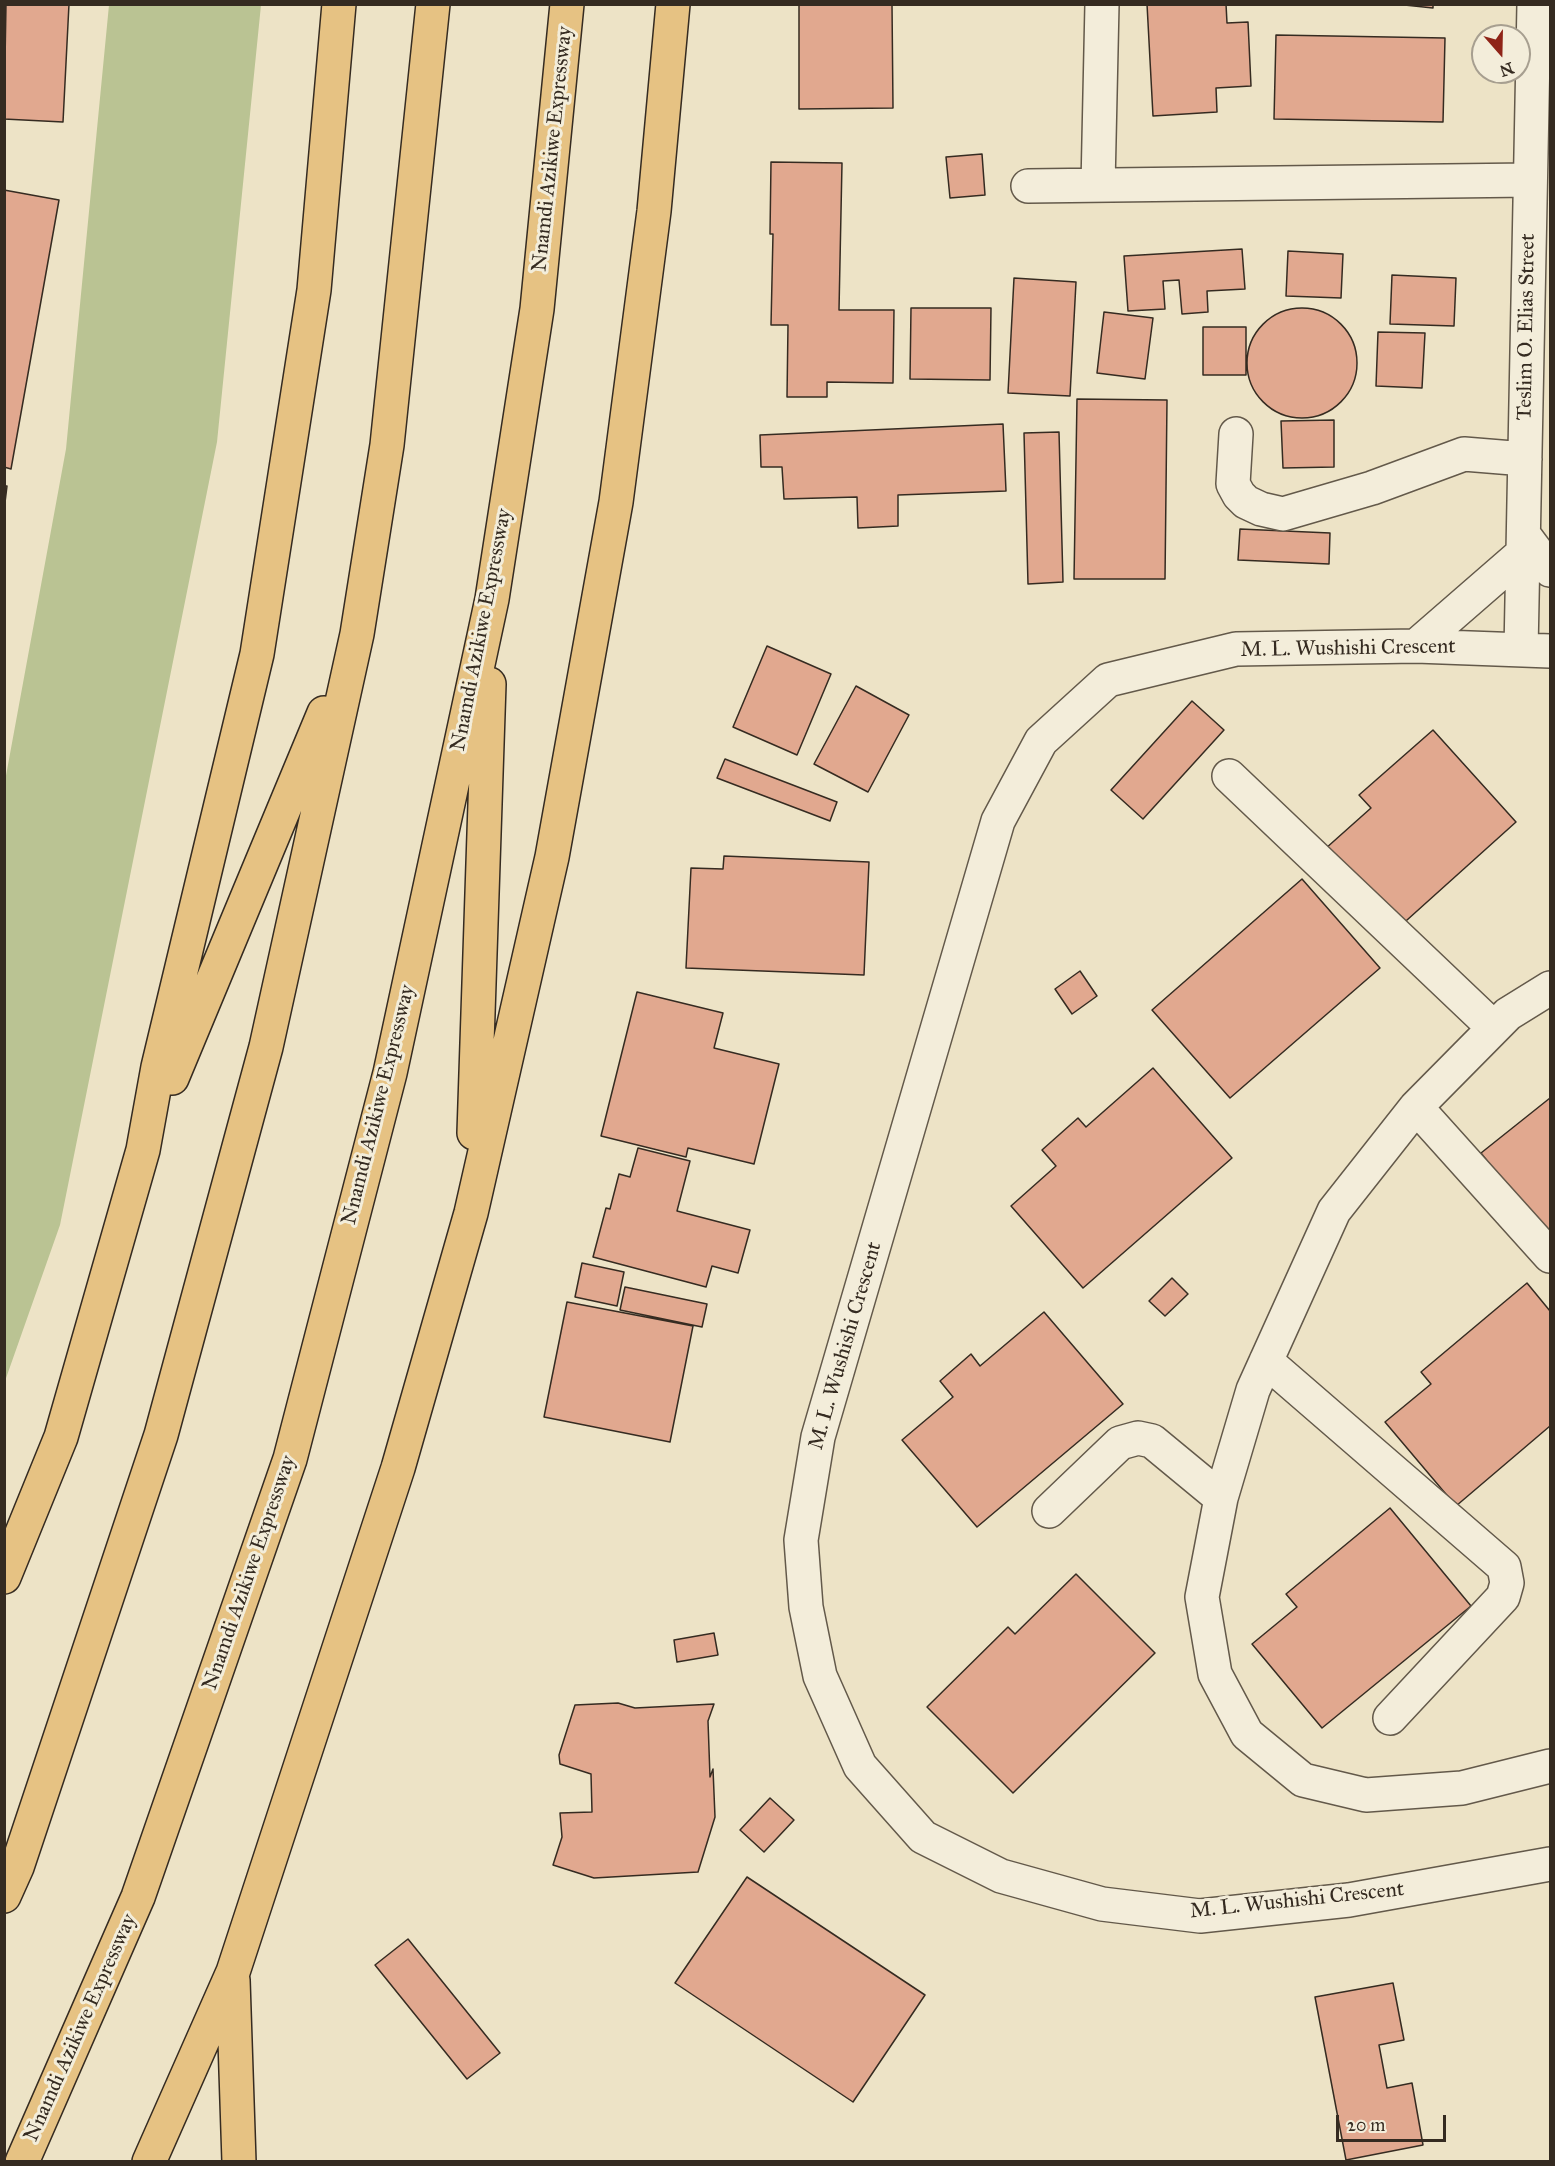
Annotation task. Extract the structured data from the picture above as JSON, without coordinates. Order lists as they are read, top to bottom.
{
  "streets": {
    "highway": ["Nnamdi Azikiwe Expressway"],
    "street": ["Teslim O. Elias Street", "M. L. Wushishi Crescent"]
  },
  "crossings": [
    ["Teslim O. Elias Street", "M. L. Wushishi Crescent"]
  ],
  "scale_bar": "20 m",
  "north": "bottom"
}
